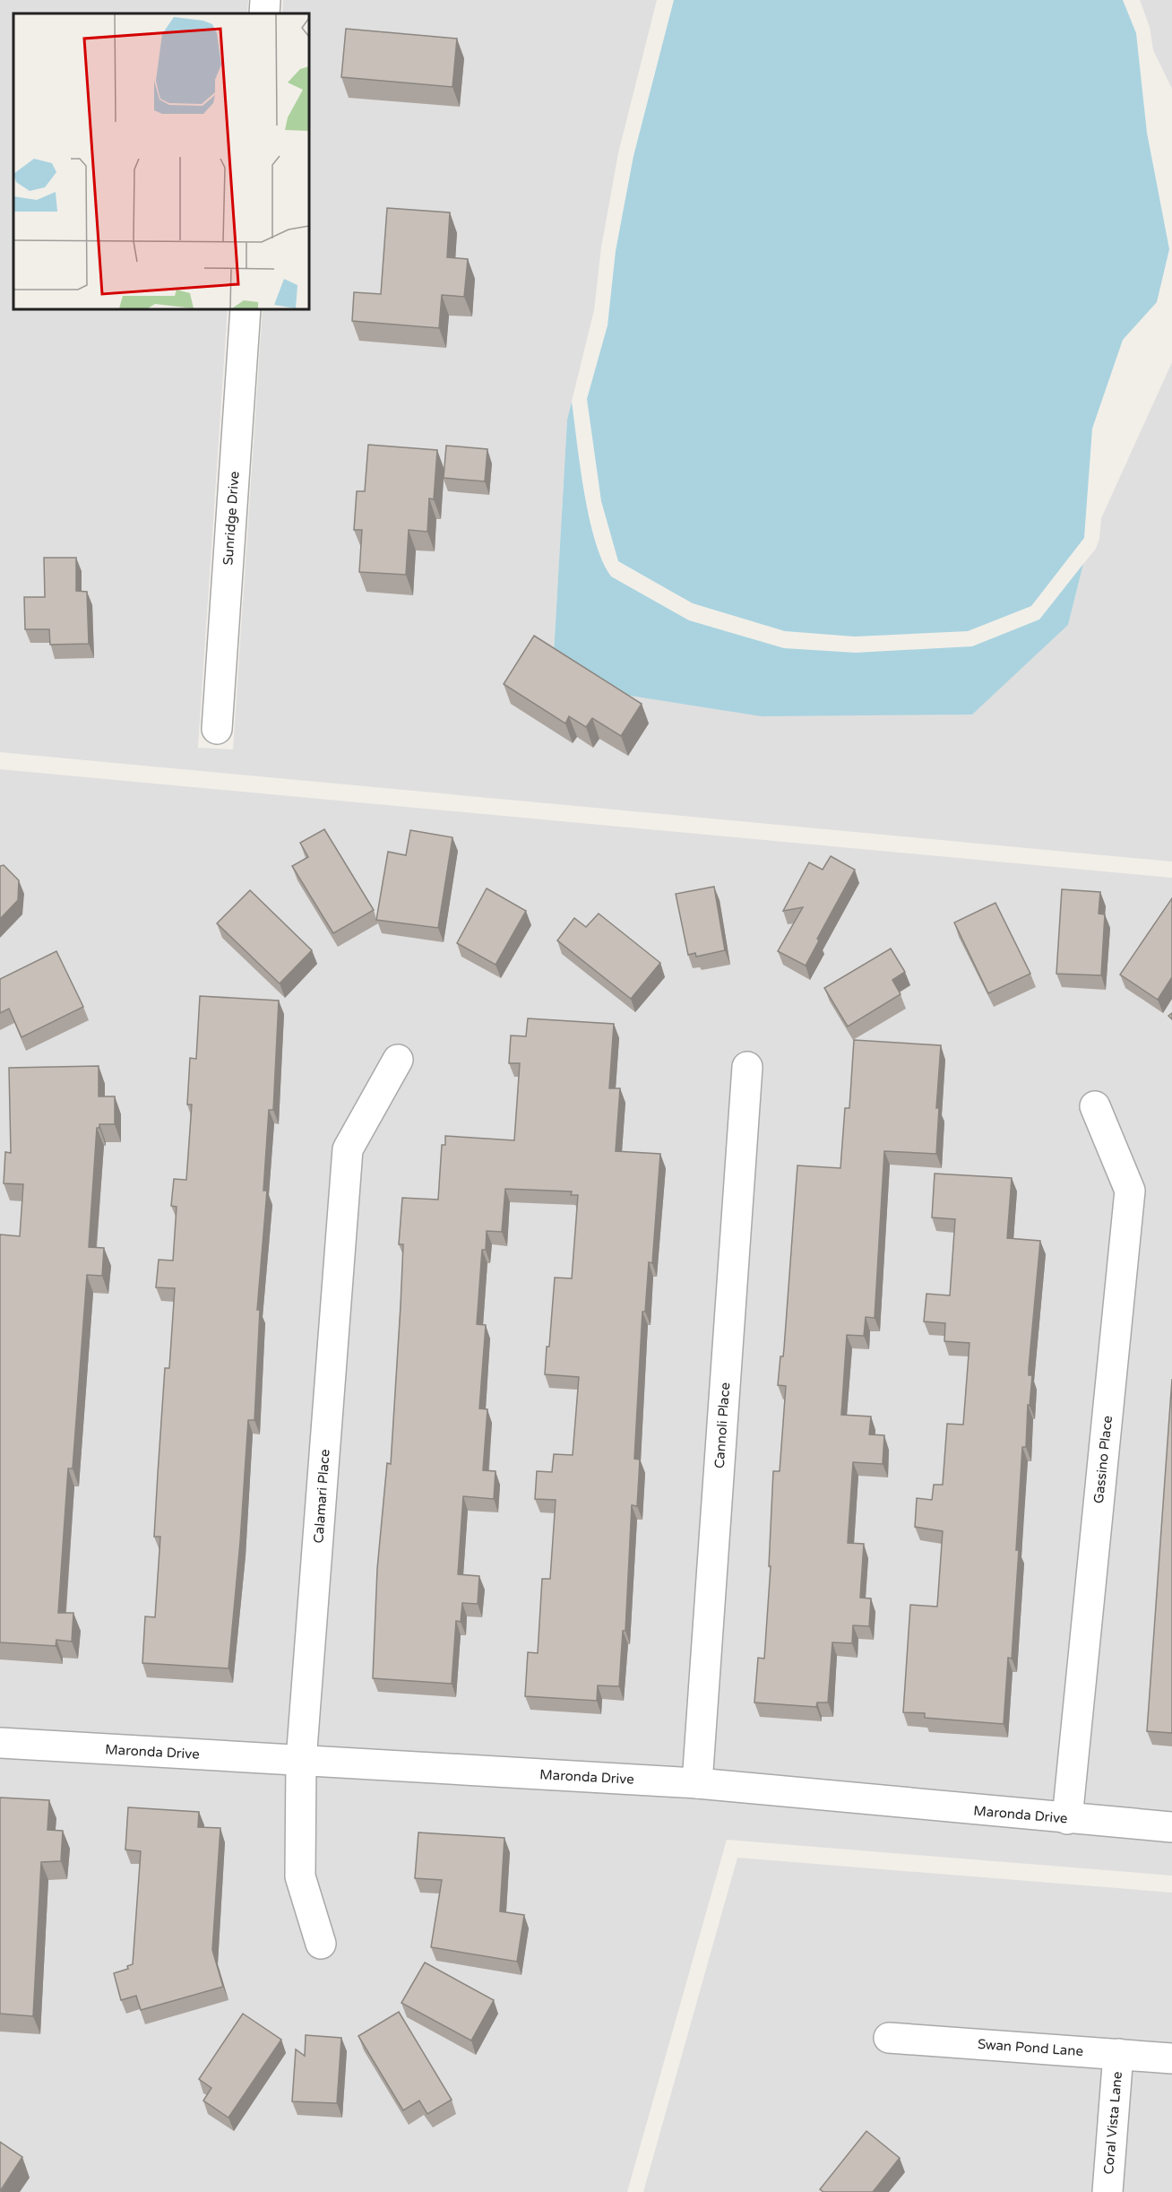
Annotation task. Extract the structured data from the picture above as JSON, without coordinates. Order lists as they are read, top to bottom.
{
  "streets": {
    "street": [
      "Sunridge Drive",
      "Cannoli Place",
      "Gassino Place",
      "Calamari Place",
      "Maronda Drive",
      "Swan Pond Lane",
      "Coral Vista Lane"
    ]
  },
  "crossings": [
    ["Cannoli Place", "Maronda Drive"],
    ["Gassino Place", "Maronda Drive"],
    ["Calamari Place", "Maronda Drive"],
    ["Swan Pond Lane", "Coral Vista Lane"]
  ]
}
